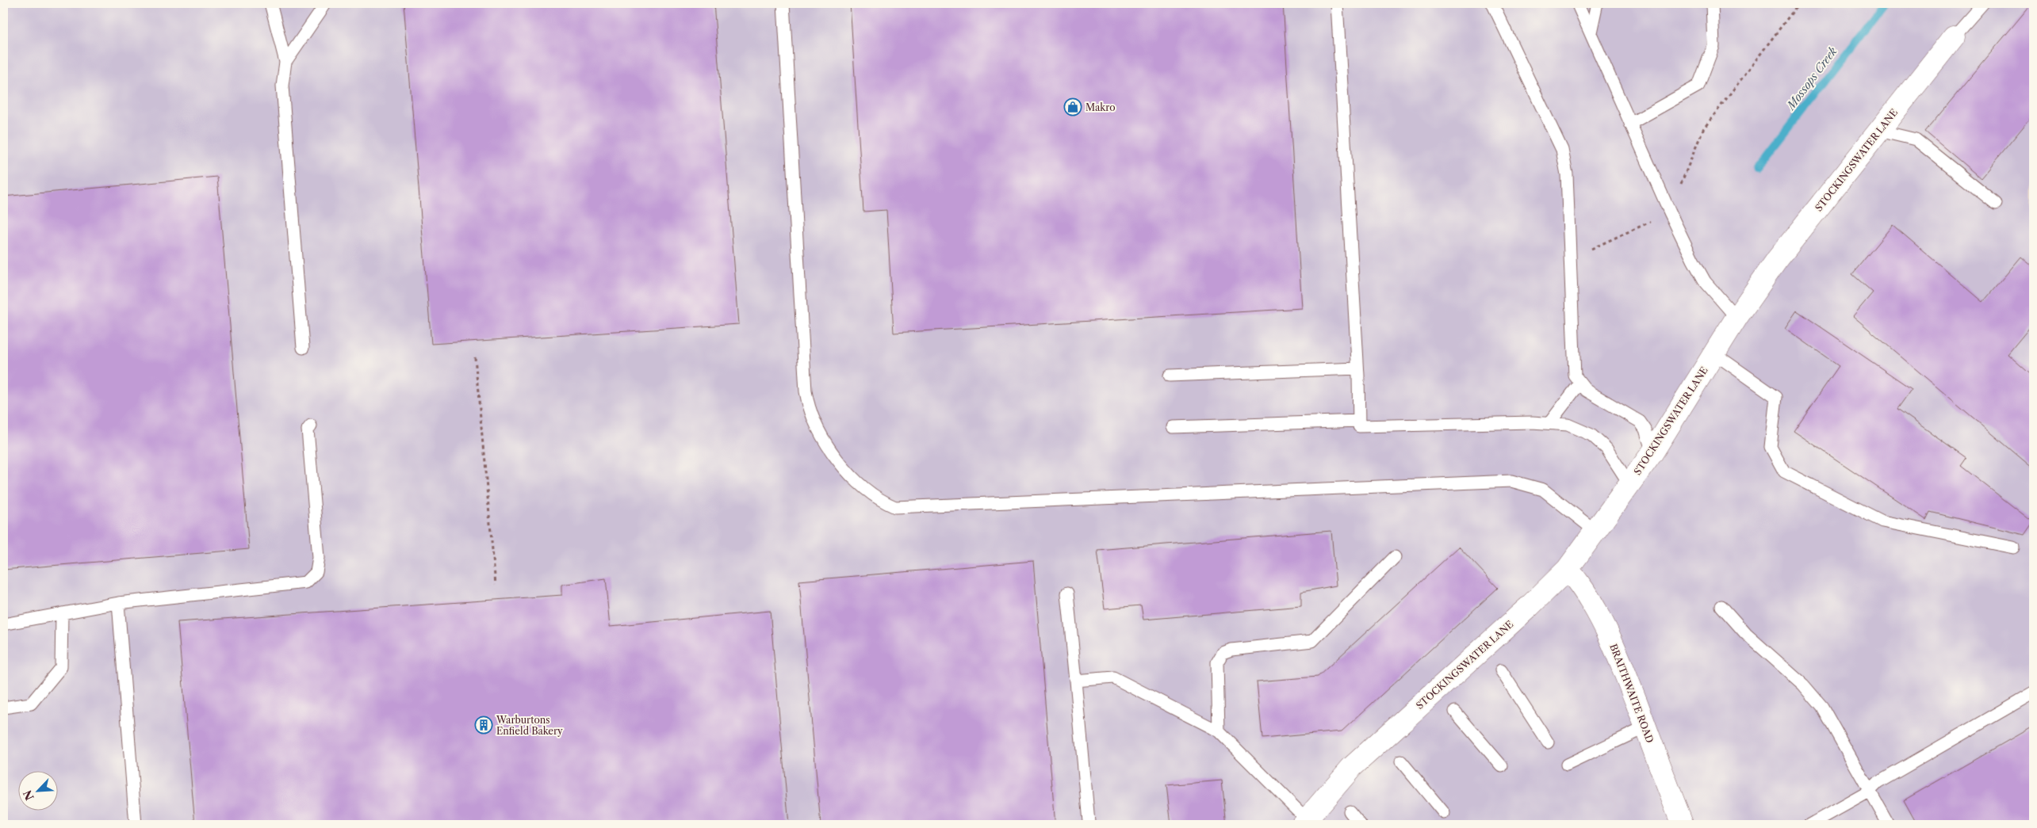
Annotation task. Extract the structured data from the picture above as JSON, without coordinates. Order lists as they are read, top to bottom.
{
  "streets": {
    "street": ["STOCKINGSWATER LANE", "BRAITHWAITE ROAD"]
  },
  "crossings": [
    ["STOCKINGSWATER LANE", "BRAITHWAITE ROAD"]
  ],
  "water": ["Mossops Creek"],
  "places": {
    "shop": ["Makro"],
    "building": ["Warburtons Enfield Bakery"]
  },
  "north": "bottom left"
}
